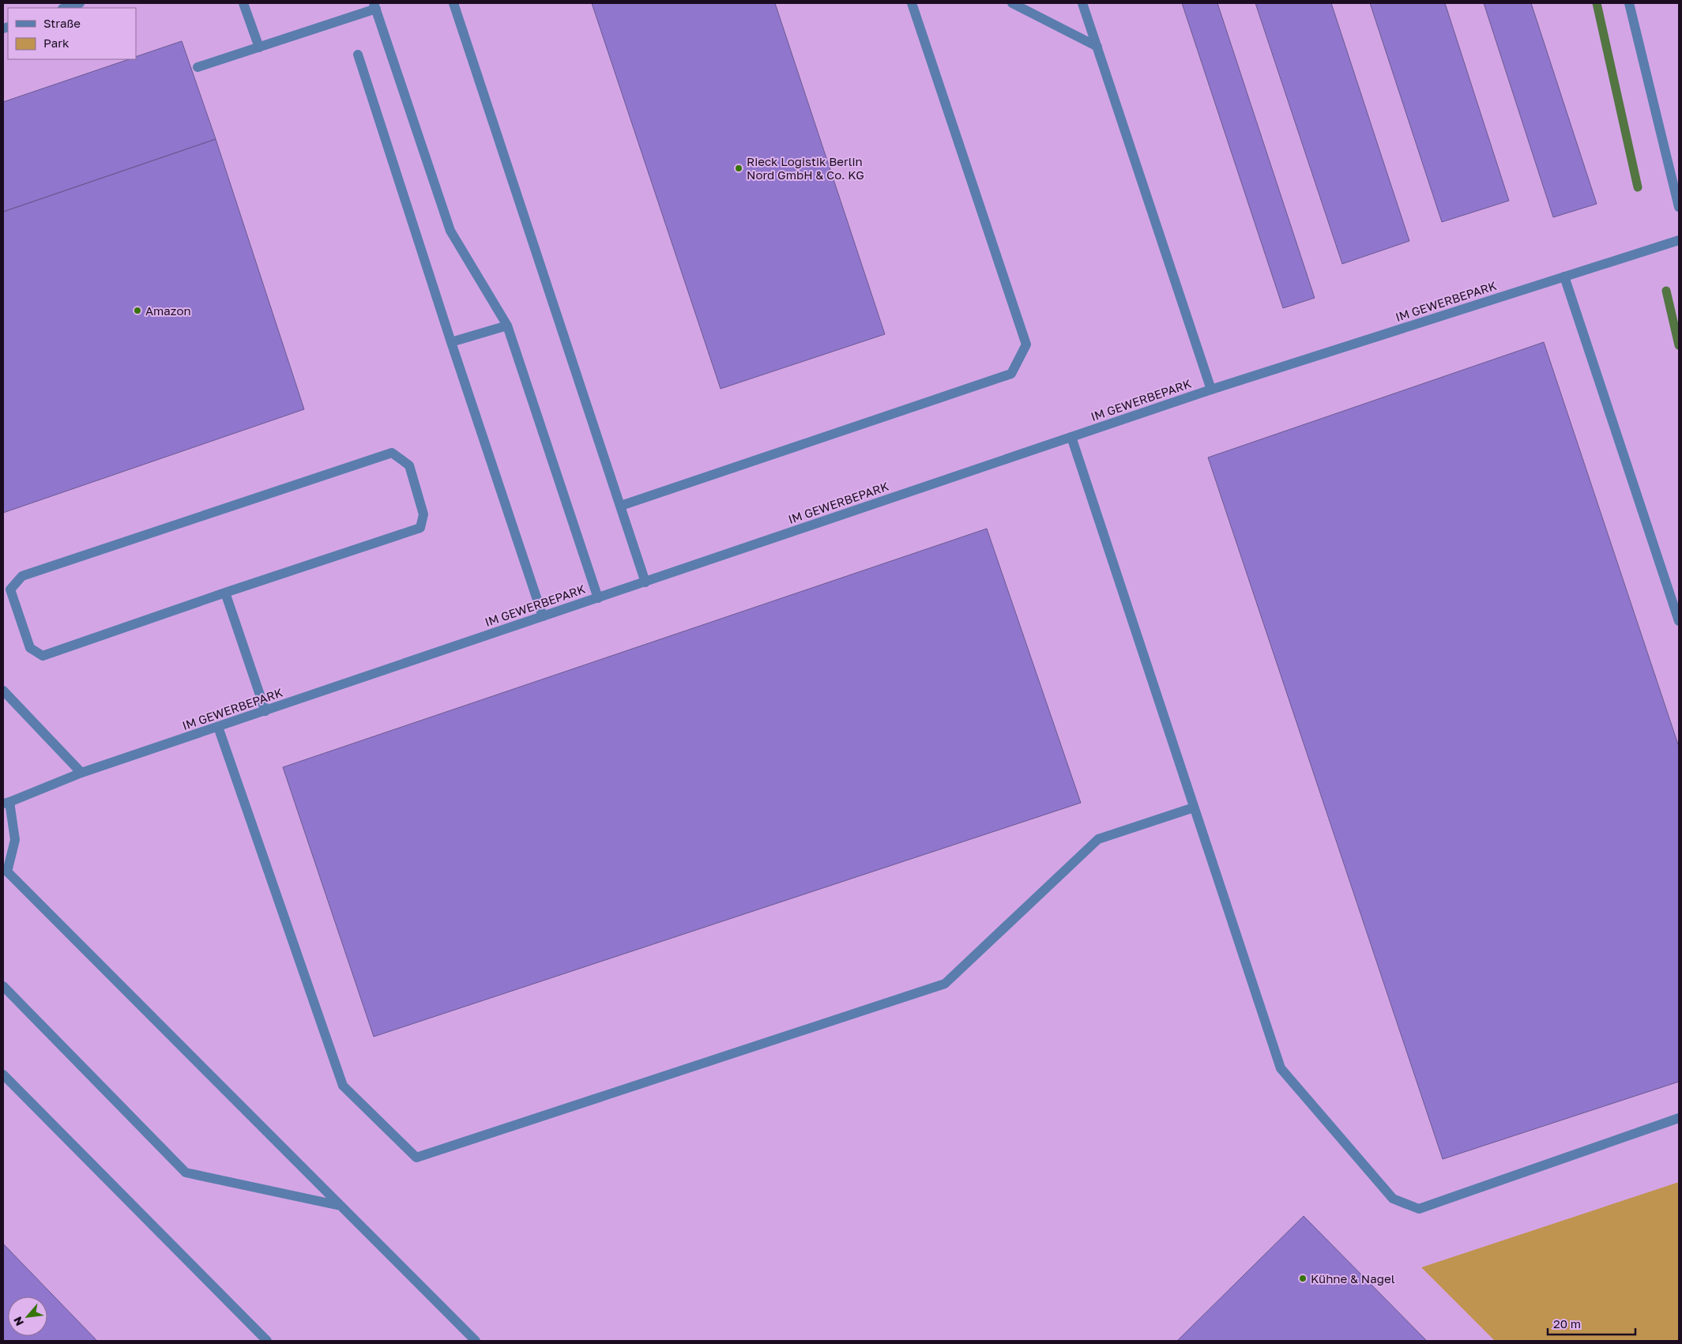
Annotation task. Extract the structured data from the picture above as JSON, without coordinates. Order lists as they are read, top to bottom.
{
  "streets": {
    "street": ["IM GEWERBEPARK"]
  },
  "places": ["Rieck Logistik Berlin Nord GmbH & Co. KG", "Amazon", "Kühne & Nagel"],
  "legend": ["Straße", "Park"],
  "scale_bar": "20 m",
  "north": "bottom left"
}
